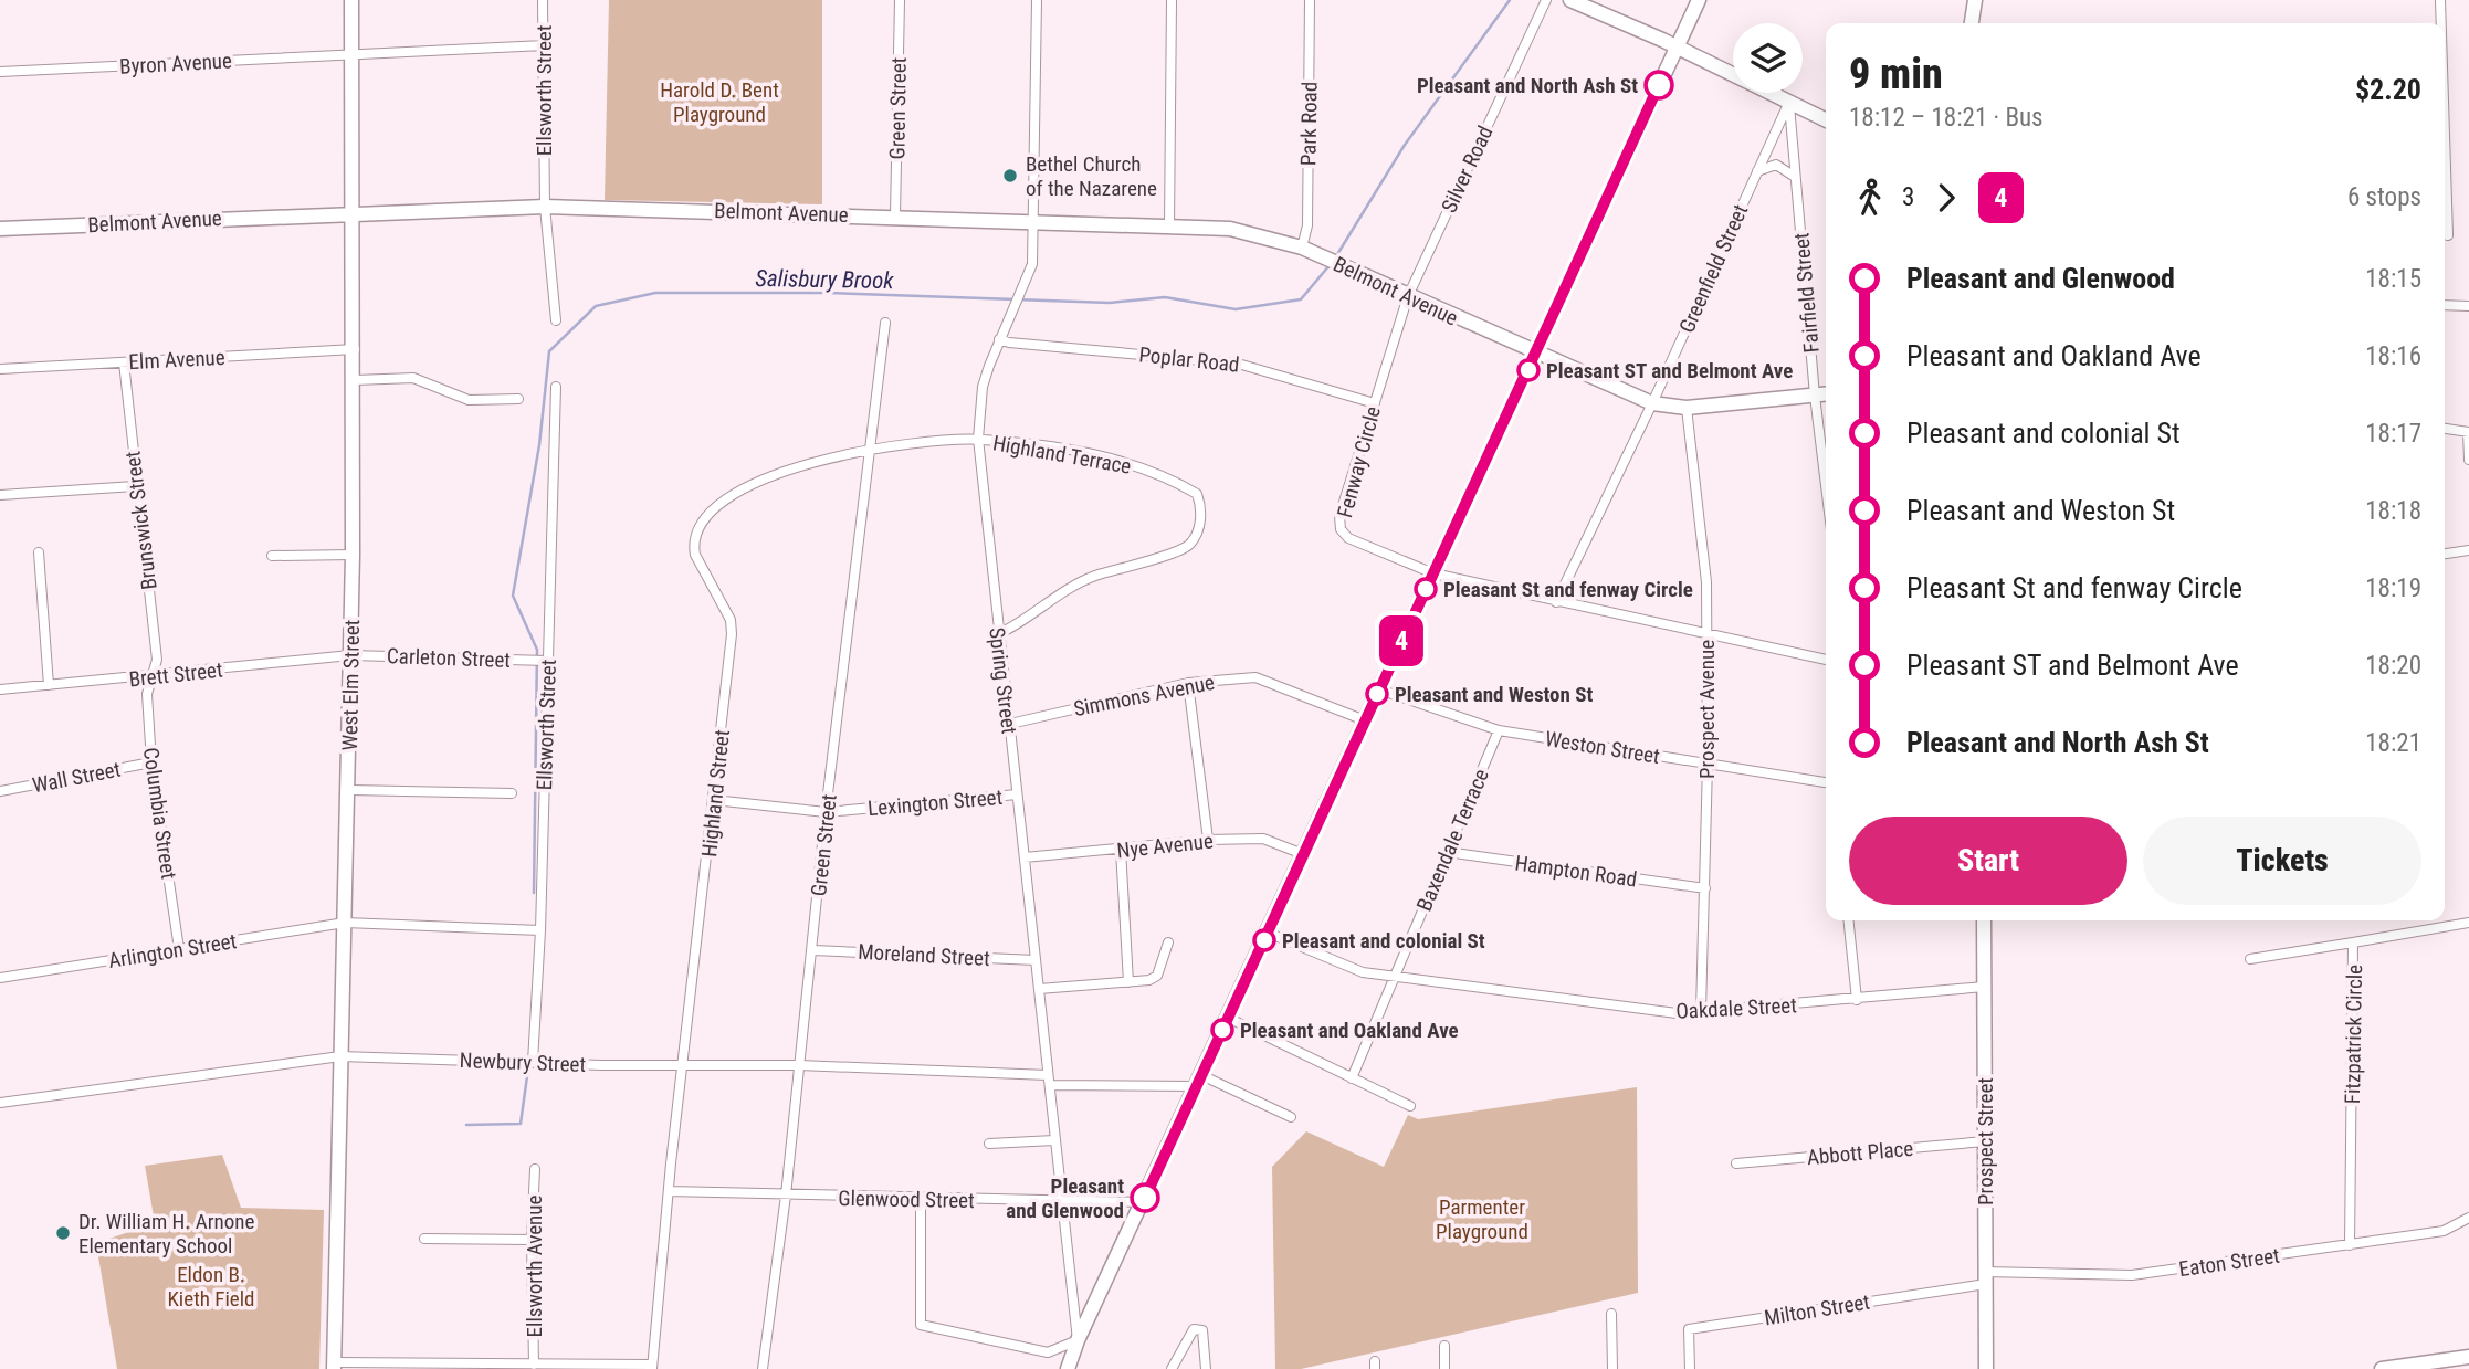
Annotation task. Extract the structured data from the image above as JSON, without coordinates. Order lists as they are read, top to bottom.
{
  "streets": {
    "street": [
      "Byron Avenue",
      "Ellsworth Street",
      "Green Street",
      "Park Road",
      "Silver Road",
      "Belmont Avenue",
      "Greenfield Street",
      "Fairfield Street",
      "Elm Avenue",
      "Poplar Road",
      "Highland Terrace",
      "Fenway Circle",
      "Brunswick Street",
      "Carleton Street",
      "Brett Street",
      "Spring Street",
      "West Elm Street",
      "Simmons Avenue",
      "Prospect Avenue",
      "Weston Street",
      "Wall Street",
      "Highland Street",
      "Lexington Street",
      "Columbia Street",
      "Baxendale Terrace",
      "Nye Avenue",
      "Hampton Road",
      "Arlington Street",
      "Moreland Street",
      "Oakdale Street",
      "Fitzpatrick Circle",
      "Newbury Street",
      "Prospect Street",
      "Abbott Place",
      "Glenwood Street",
      "Eaton Street",
      "Ellsworth Avenue",
      "Milton Street"
    ]
  },
  "crossings": [
    ["Byron Avenue", "Ellsworth Street"],
    ["Byron Avenue", "West Elm Street"],
    ["Ellsworth Street", "Belmont Avenue"],
    ["Ellsworth Street", "Carleton Street"],
    ["Ellsworth Street", "Arlington Street"],
    ["Ellsworth Street", "Newbury Street"],
    ["Green Street", "Belmont Avenue"],
    ["Green Street", "Highland Street"],
    ["Green Street", "Lexington Street"],
    ["Green Street", "Moreland Street"],
    ["Green Street", "Newbury Street"],
    ["Green Street", "Glenwood Street"],
    ["Park Road", "Belmont Avenue"],
    ["Silver Road", "Belmont Avenue"],
    ["Silver Road", "Fenway Circle"],
    ["Belmont Avenue", "Greenfield Street"],
    ["Belmont Avenue", "Fairfield Street"],
    ["Belmont Avenue", "Fenway Circle"],
    ["Belmont Avenue", "Spring Street"],
    ["Belmont Avenue", "West Elm Street"],
    ["Belmont Avenue", "Prospect Avenue"],
    ["Greenfield Street", "Fairfield Street"],
    ["Elm Avenue", "Brunswick Street"],
    ["Elm Avenue", "West Elm Street"],
    ["Poplar Road", "Fenway Circle"],
    ["Poplar Road", "Spring Street"],
    ["Highland Terrace", "Spring Street"],
    ["Highland Terrace", "Highland Street"],
    ["Brunswick Street", "Brett Street"],
    ["Brunswick Street", "Columbia Street"],
    ["Carleton Street", "Brett Street"],
    ["Carleton Street", "West Elm Street"],
    ["Brett Street", "West Elm Street"],
    ["Brett Street", "Columbia Street"],
    ["Spring Street", "Simmons Avenue"],
    ["Spring Street", "Highland Street"],
    ["Spring Street", "Lexington Street"],
    ["Spring Street", "Nye Avenue"],
    ["Spring Street", "Moreland Street"],
    ["Spring Street", "Newbury Street"],
    ["Spring Street", "Glenwood Street"],
    ["West Elm Street", "Arlington Street"],
    ["West Elm Street", "Newbury Street"],
    ["Prospect Avenue", "Weston Street"],
    ["Prospect Avenue", "Hampton Road"],
    ["Prospect Avenue", "Oakdale Street"],
    ["Weston Street", "Baxendale Terrace"],
    ["Wall Street", "Columbia Street"],
    ["Highland Street", "Lexington Street"],
    ["Highland Street", "Newbury Street"],
    ["Highland Street", "Glenwood Street"],
    ["Columbia Street", "Arlington Street"],
    ["Baxendale Terrace", "Hampton Road"],
    ["Baxendale Terrace", "Oakdale Street"],
    ["Oakdale Street", "Prospect Street"],
    ["Fitzpatrick Circle", "Eaton Street"],
    ["Prospect Street", "Abbott Place"],
    ["Prospect Street", "Eaton Street"],
    ["Prospect Street", "Milton Street"],
    ["Eaton Street", "Milton Street"]
  ],
  "water": ["Salisbury Brook"],
  "parks": ["Harold D. Bent Playground", "Parmenter Playground", "Eldon B. Kieth Field"],
  "places": [
    "Pleasant and North Ash St",
    "Bethel Church of the Nazarene",
    "Pleasant ST and Belmont Ave",
    "Pleasant St and fenway Circle",
    "Pleasant and Weston St",
    "Pleasant and colonial St",
    "Pleasant and Oakland Ave",
    "Pleasant and Glenwood",
    "Dr. William H. Arnone Elementary School"
  ],
  "lines": ["bus line 4"],
  "page": {
    "on_map": "4",
    "heading": ["9 min", "18:12 – 18:21 · Bus", "$2.20"],
    "legs": ["3", "4", "6 stops"],
    "list": [
      {
        "name": "Pleasant and Glenwood",
        "value": "18:15"
      },
      {
        "name": "Pleasant and Oakland Ave",
        "value": "18:16"
      },
      {
        "name": "Pleasant and colonial St",
        "value": "18:17"
      },
      {
        "name": "Pleasant and Weston St",
        "value": "18:18"
      },
      {
        "name": "Pleasant St and fenway Circle",
        "value": "18:19"
      },
      {
        "name": "Pleasant ST and Belmont Ave",
        "value": "18:20"
      },
      {
        "name": "Pleasant and North Ash St",
        "value": "18:21"
      }
    ],
    "buttons": ["Start", "Tickets"]
  }
}
